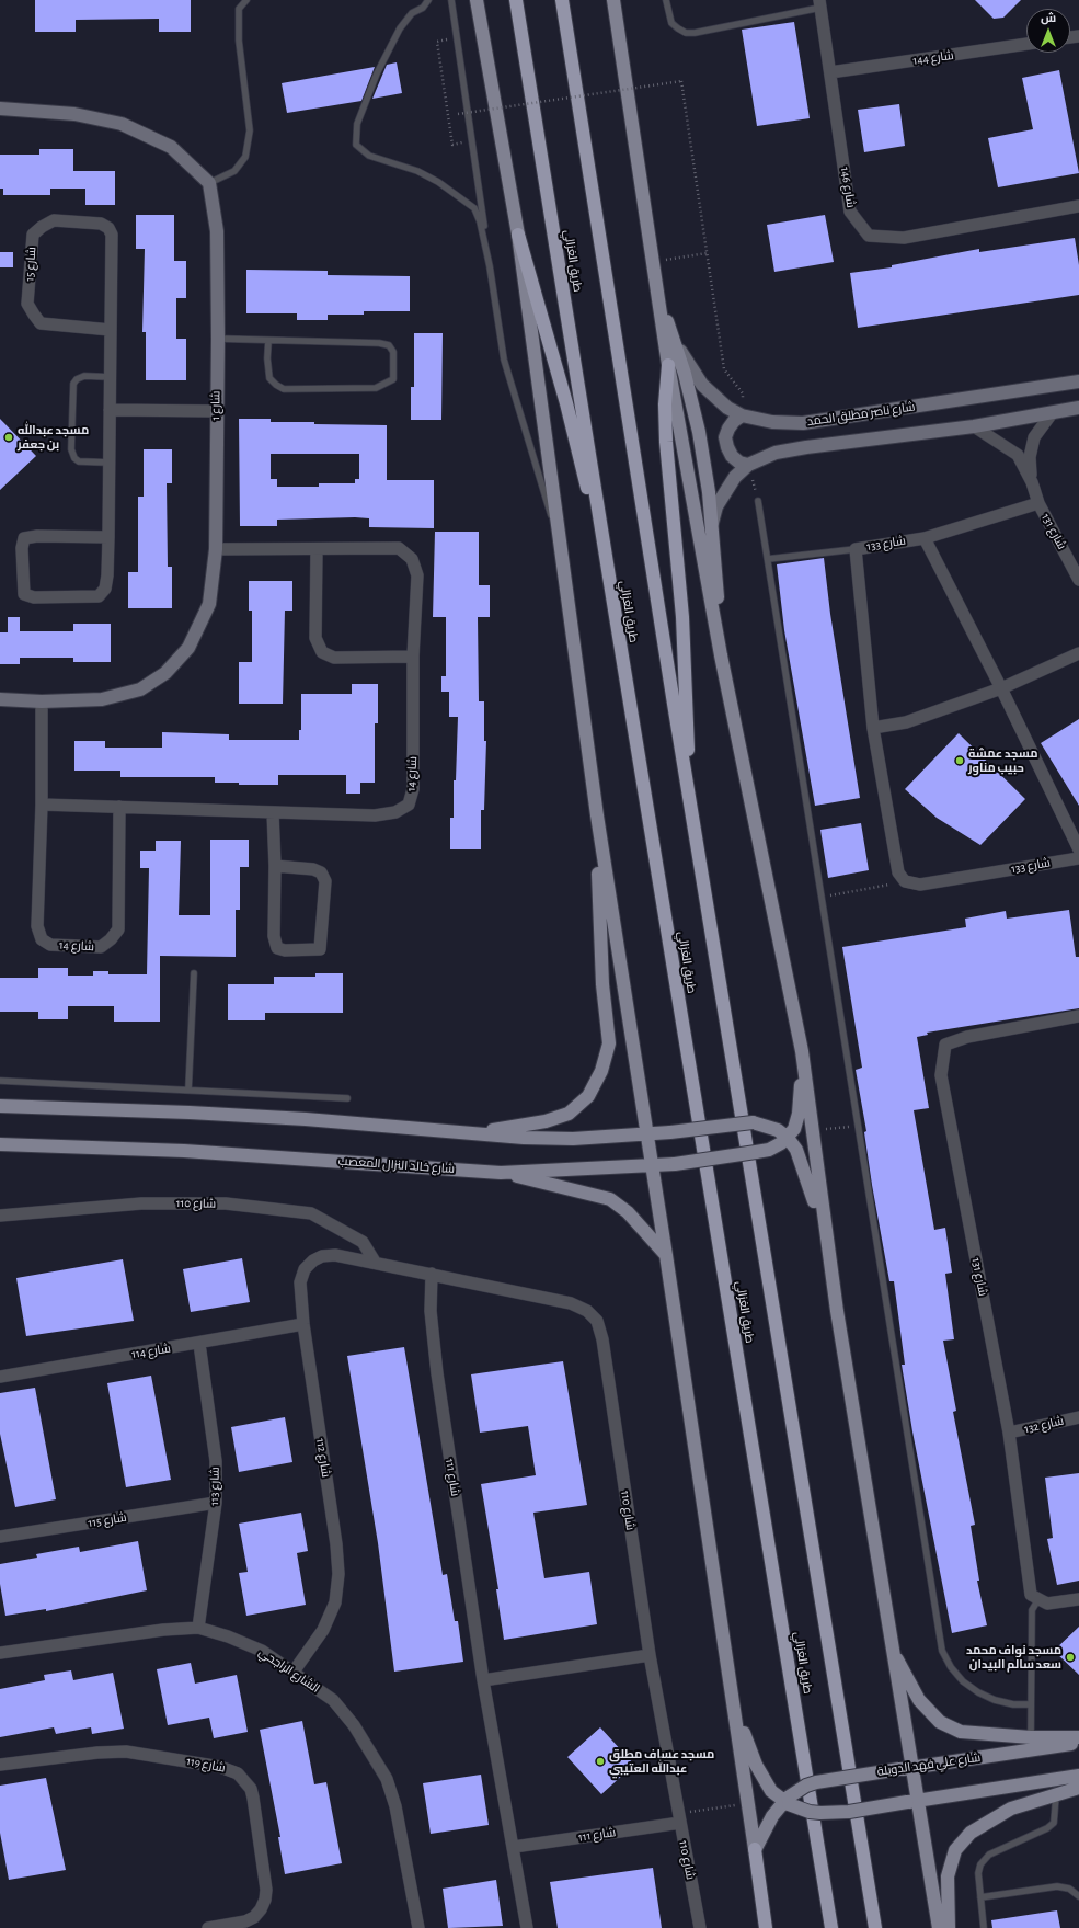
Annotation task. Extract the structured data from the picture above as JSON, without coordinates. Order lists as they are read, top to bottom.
{
  "streets": {
    "highway": ["طريق الغزالي"],
    "main road": ["شارع خالد النزال المعصب", "شارع علي فهد الدويلة"],
    "street": [
      "شارع 144",
      "شارع 146",
      "شارع 15",
      "شارع 1",
      "شارع ناصر مطلق الحمد",
      "شارع 131",
      "شارع 133",
      "شارع 14",
      "شارع 110",
      "114 شارع",
      "شارع 132",
      "شارع 112",
      "شارع 111",
      "شارع 113",
      "شارع 115",
      "الشارع الراجحي",
      "شارع 119"
    ]
  },
  "crossings": [
    ["شارع 144", "شارع 146"],
    ["شارع 1", "شارع 14"],
    ["شارع ناصر مطلق الحمد", "شارع 131"],
    ["شارع 131", "شارع 133"],
    ["شارع 131", "شارع 132"],
    ["شارع 110", "شارع 112"],
    ["شارع 110", "شارع 111"],
    ["114 شارع", "شارع 112"],
    ["114 شارع", "شارع 113"],
    ["شارع 112", "الشارع الراجحي"],
    ["شارع 113", "شارع 115"],
    ["شارع 113", "الشارع الراجحي"]
  ],
  "places": [
    "مسجد عبدالله بن جعفر",
    "مسجد عمشة حبيب مناور",
    "مسجد نواف محمد سعد سالم البيدان",
    "مسجد عساف مطلق عبدالله العتيبي"
  ],
  "north": "top"
}
